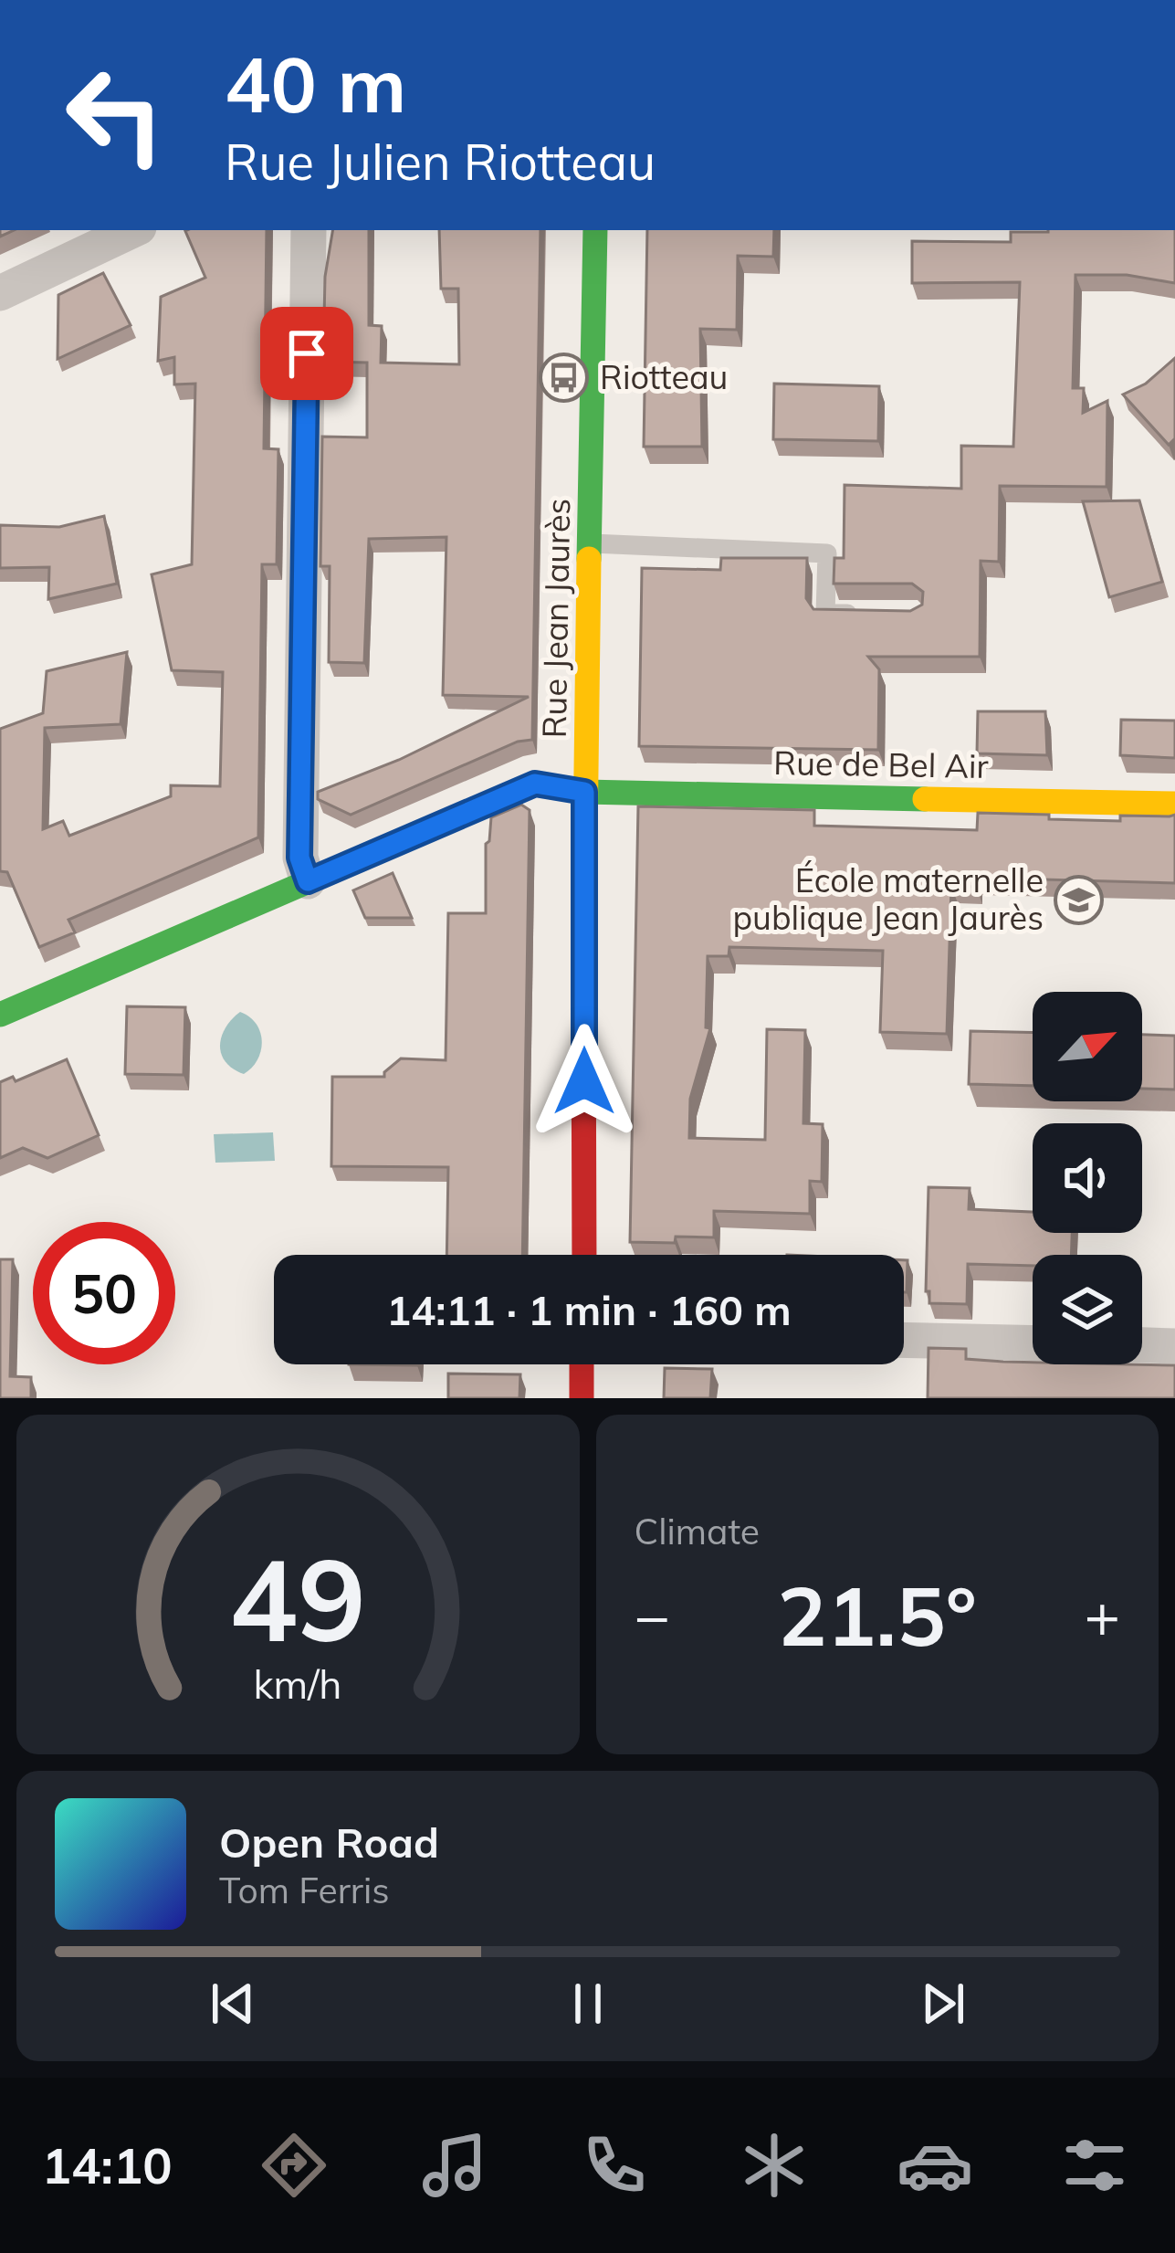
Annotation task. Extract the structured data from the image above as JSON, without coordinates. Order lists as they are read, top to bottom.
{
  "streets": {
    "street": ["Rue Jean Jaurès", "Rue de Bel Air"]
  },
  "crossings": [
    ["Rue Jean Jaurès", "Rue de Bel Air"]
  ],
  "places": {
    "bus stop": ["Riotteau"],
    "school or university": ["École maternelle publique Jean Jaurès"]
  },
  "north": "top right",
  "page": {
    "turn": ["40 m", "Rue Julien Riotteau"],
    "limit": "50",
    "trip": "14:11 · 1 min · 160 m",
    "tile": "Climate",
    "heat": ["−", "21.5°", "+"],
    "song": ["Open Road", "Tom Ferris"],
    "tabs": "14:10",
    "gauge": ["49", "km/h"]
  }
}
